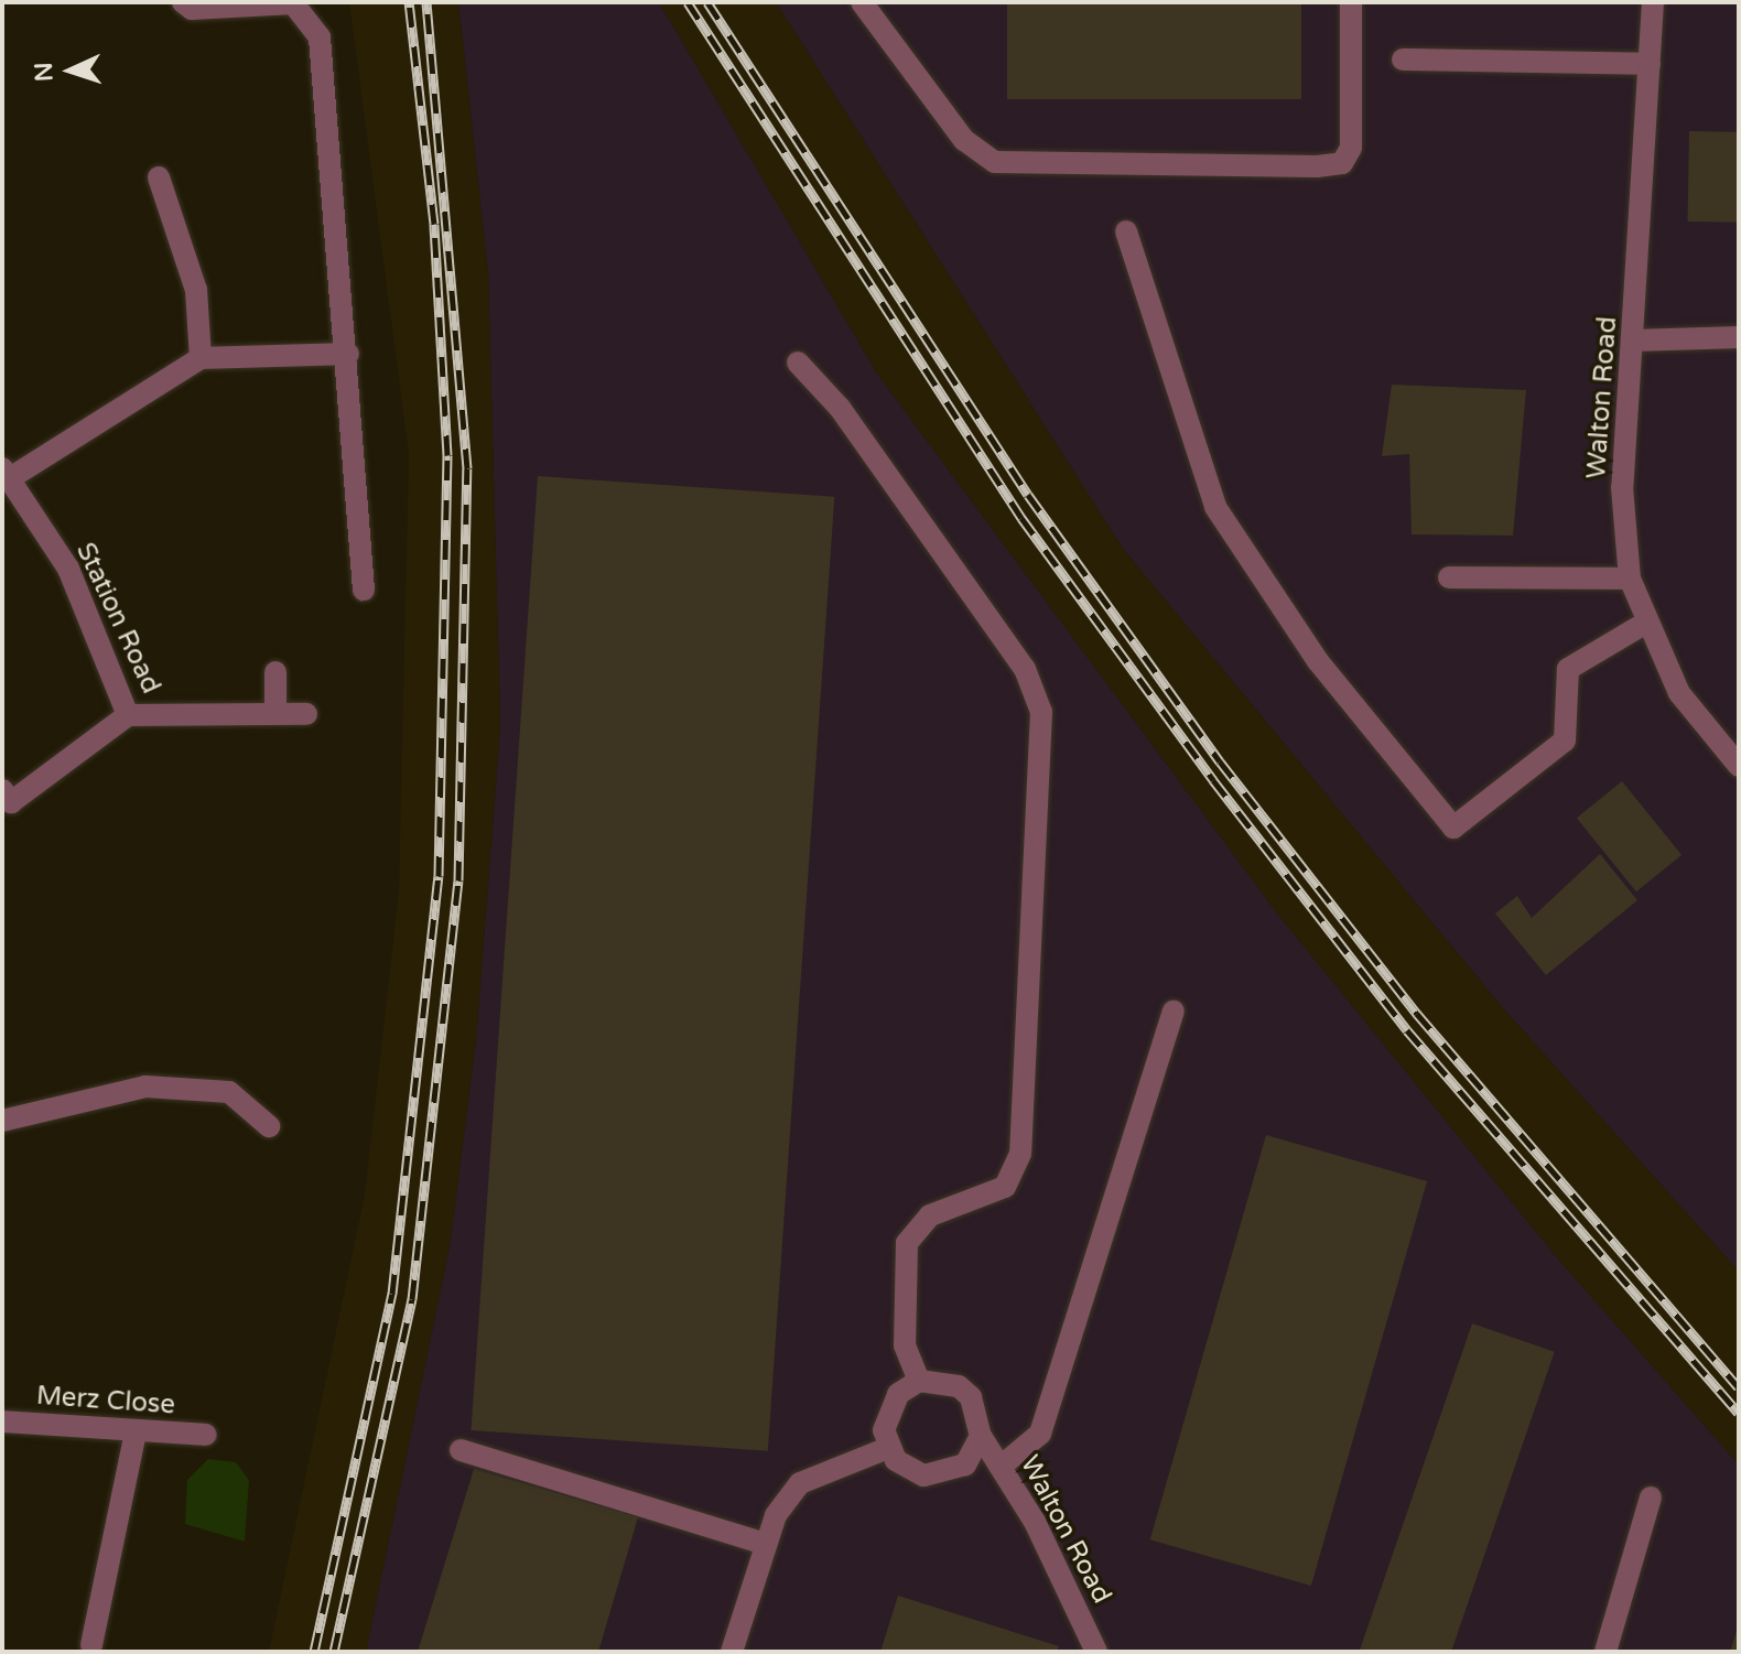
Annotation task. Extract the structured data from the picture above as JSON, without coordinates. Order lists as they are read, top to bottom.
{
  "streets": {
    "street": ["Walton Road", "Station Road", "Merz Close"]
  },
  "north": "left"
}
